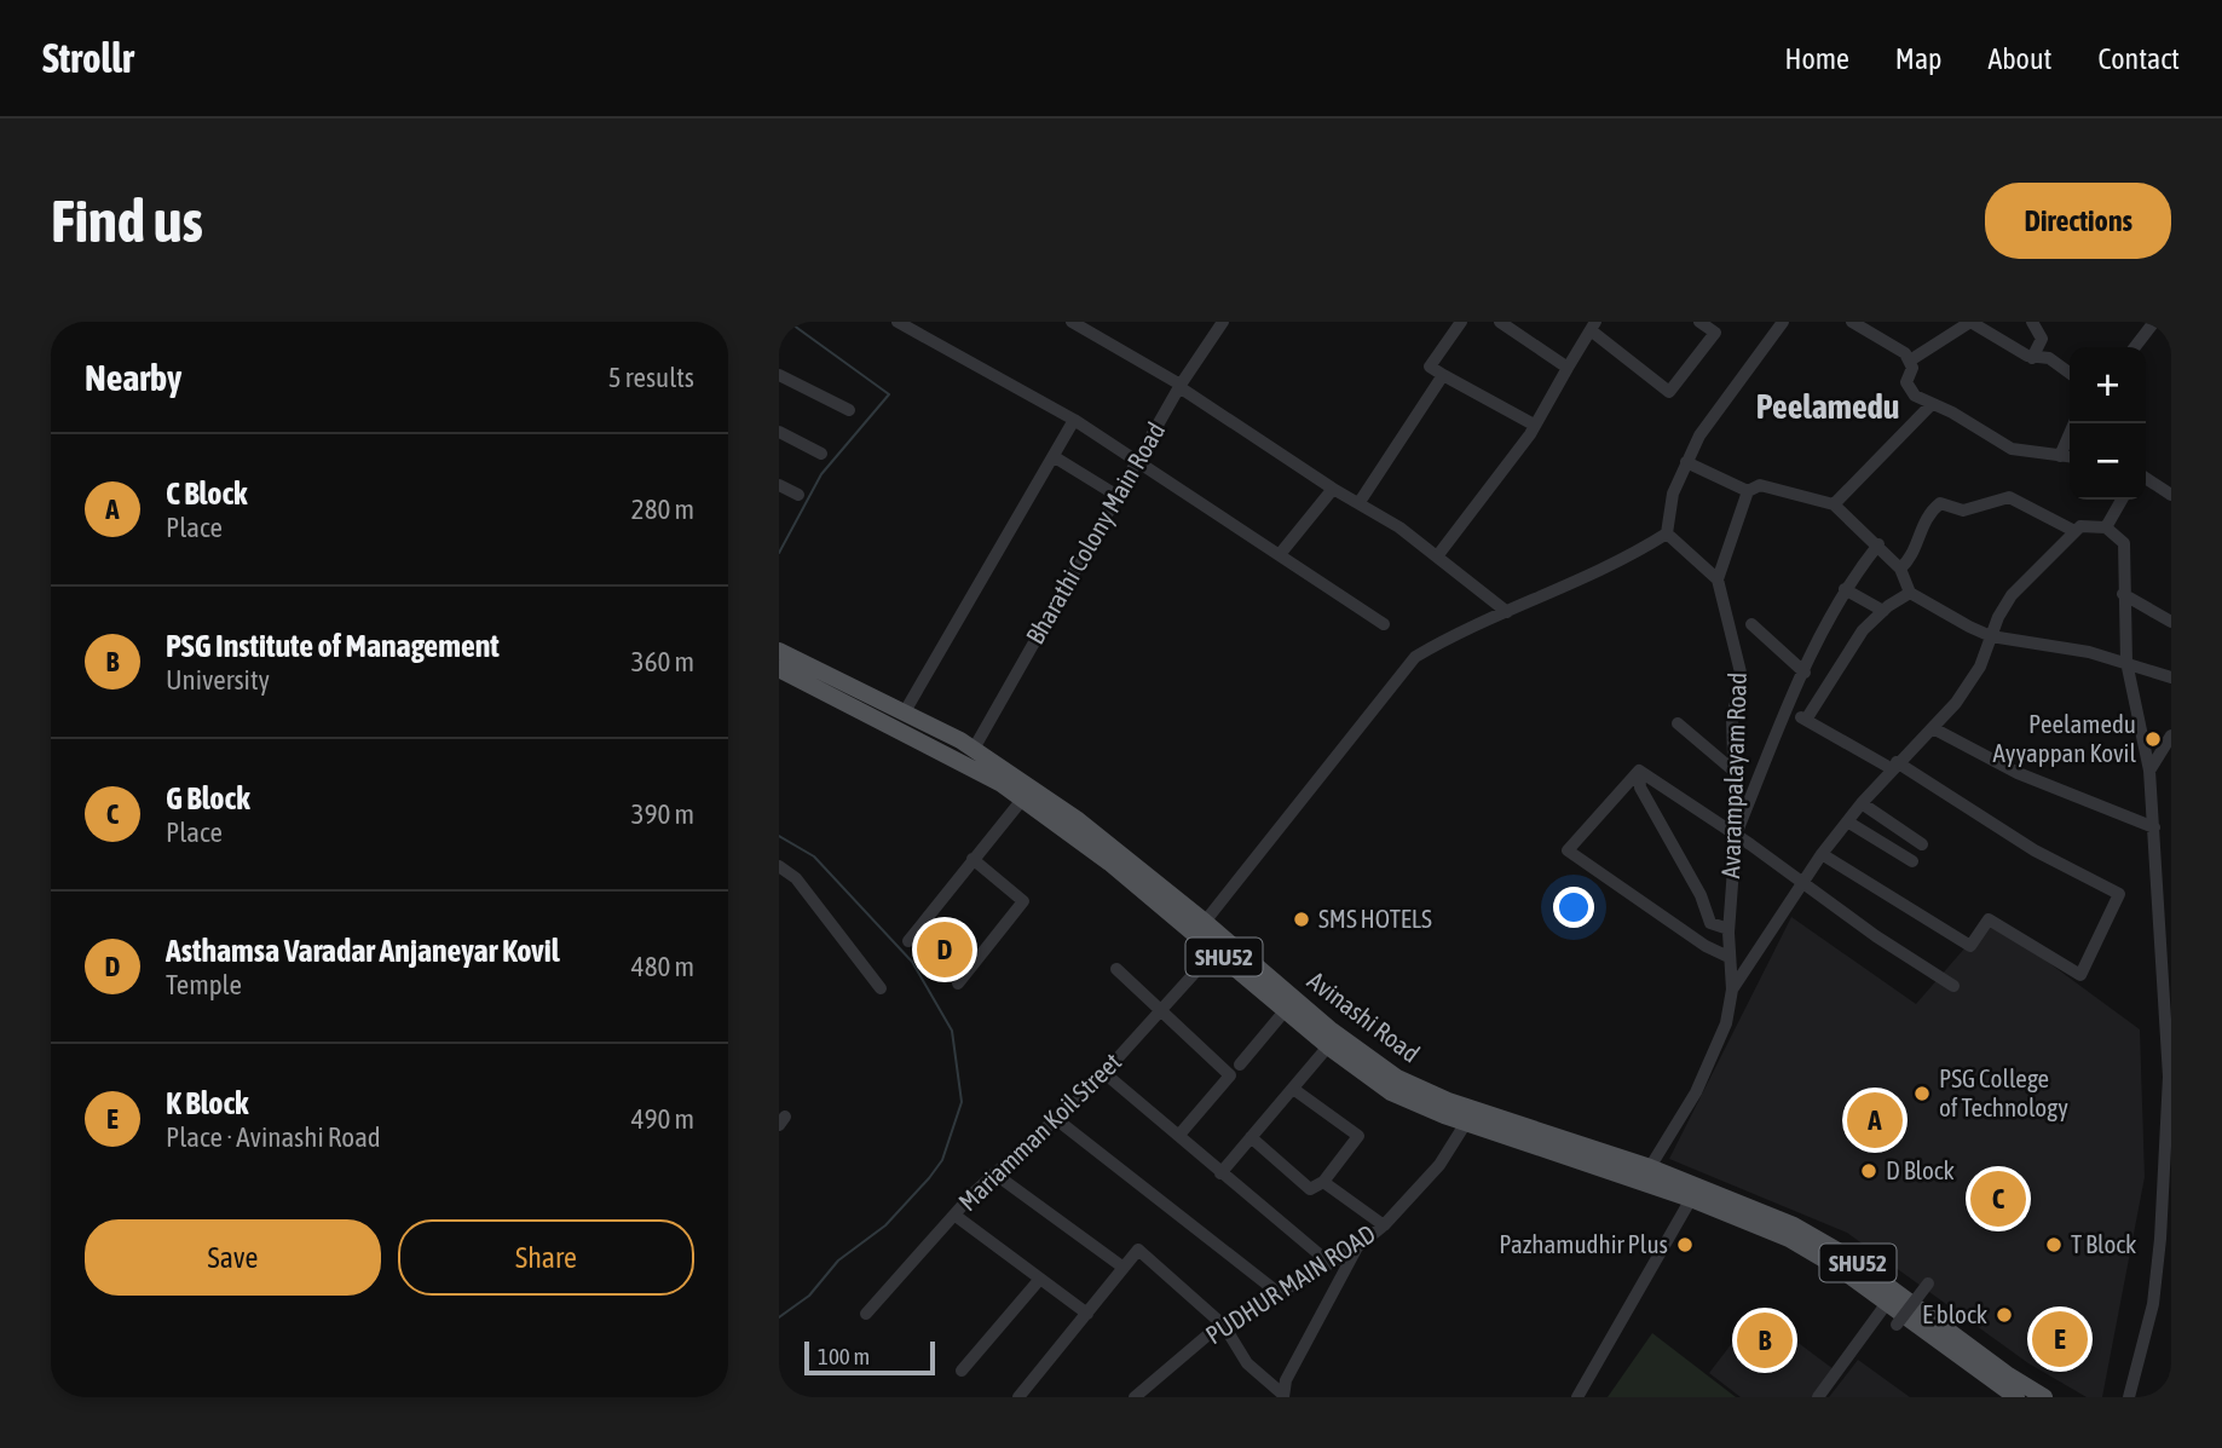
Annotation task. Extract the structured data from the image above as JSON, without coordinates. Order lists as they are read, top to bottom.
{
  "streets": {
    "main road": ["SHU52", "Avinashi Road"],
    "street": [
      "Bharathi Colony Main Road",
      "Avarampalayam Road",
      "Mariamman Koil Street",
      "PUDHUR MAIN ROAD"
    ]
  },
  "crossings": [
    ["Bharathi Colony Main Road", "Avinashi Road"],
    ["Avarampalayam Road", "Avinashi Road"],
    ["SHU52", "Avinashi Road"],
    ["Avinashi Road", "Mariamman Koil Street"],
    ["Avinashi Road", "PUDHUR MAIN ROAD"]
  ],
  "districts": ["Peelamedu"],
  "places": [
    "Peelamedu Ayyappan Kovil",
    "SMS HOTELS",
    "PSG College of Technology",
    "D Block",
    "Pazhamudhir Plus",
    "T Block",
    "E block"
  ],
  "scale_bar": "100 m",
  "page": {
    "header": "Strollr",
    "nav": [
      "Home",
      "Map",
      "About",
      "Contact"
    ],
    "buttons": [
      "Directions",
      ["Save", "Share"]
    ],
    "title": "Find us",
    "heading": ["Nearby", "5 results"],
    "map_buttons": ["+", "−"],
    "list": [
      {
        "mark": "A",
        "name": "C Block",
        "note": "Place",
        "value": "280 m"
      },
      {
        "mark": "B",
        "name": "PSG Institute of Management",
        "note": "University",
        "value": "360 m"
      },
      {
        "mark": "C",
        "name": "G Block",
        "note": "Place",
        "value": "390 m"
      },
      {
        "mark": "D",
        "name": "Asthamsa Varadar Anjaneyar Kovil",
        "note": "Temple",
        "value": "480 m"
      },
      {
        "mark": "E",
        "name": "K Block",
        "note": "Place · Avinashi Road",
        "value": "490 m"
      }
    ],
    "pins": [
      "D",
      "A",
      "C",
      "E",
      "B"
    ],
    "scale": "100 m"
  }
}
